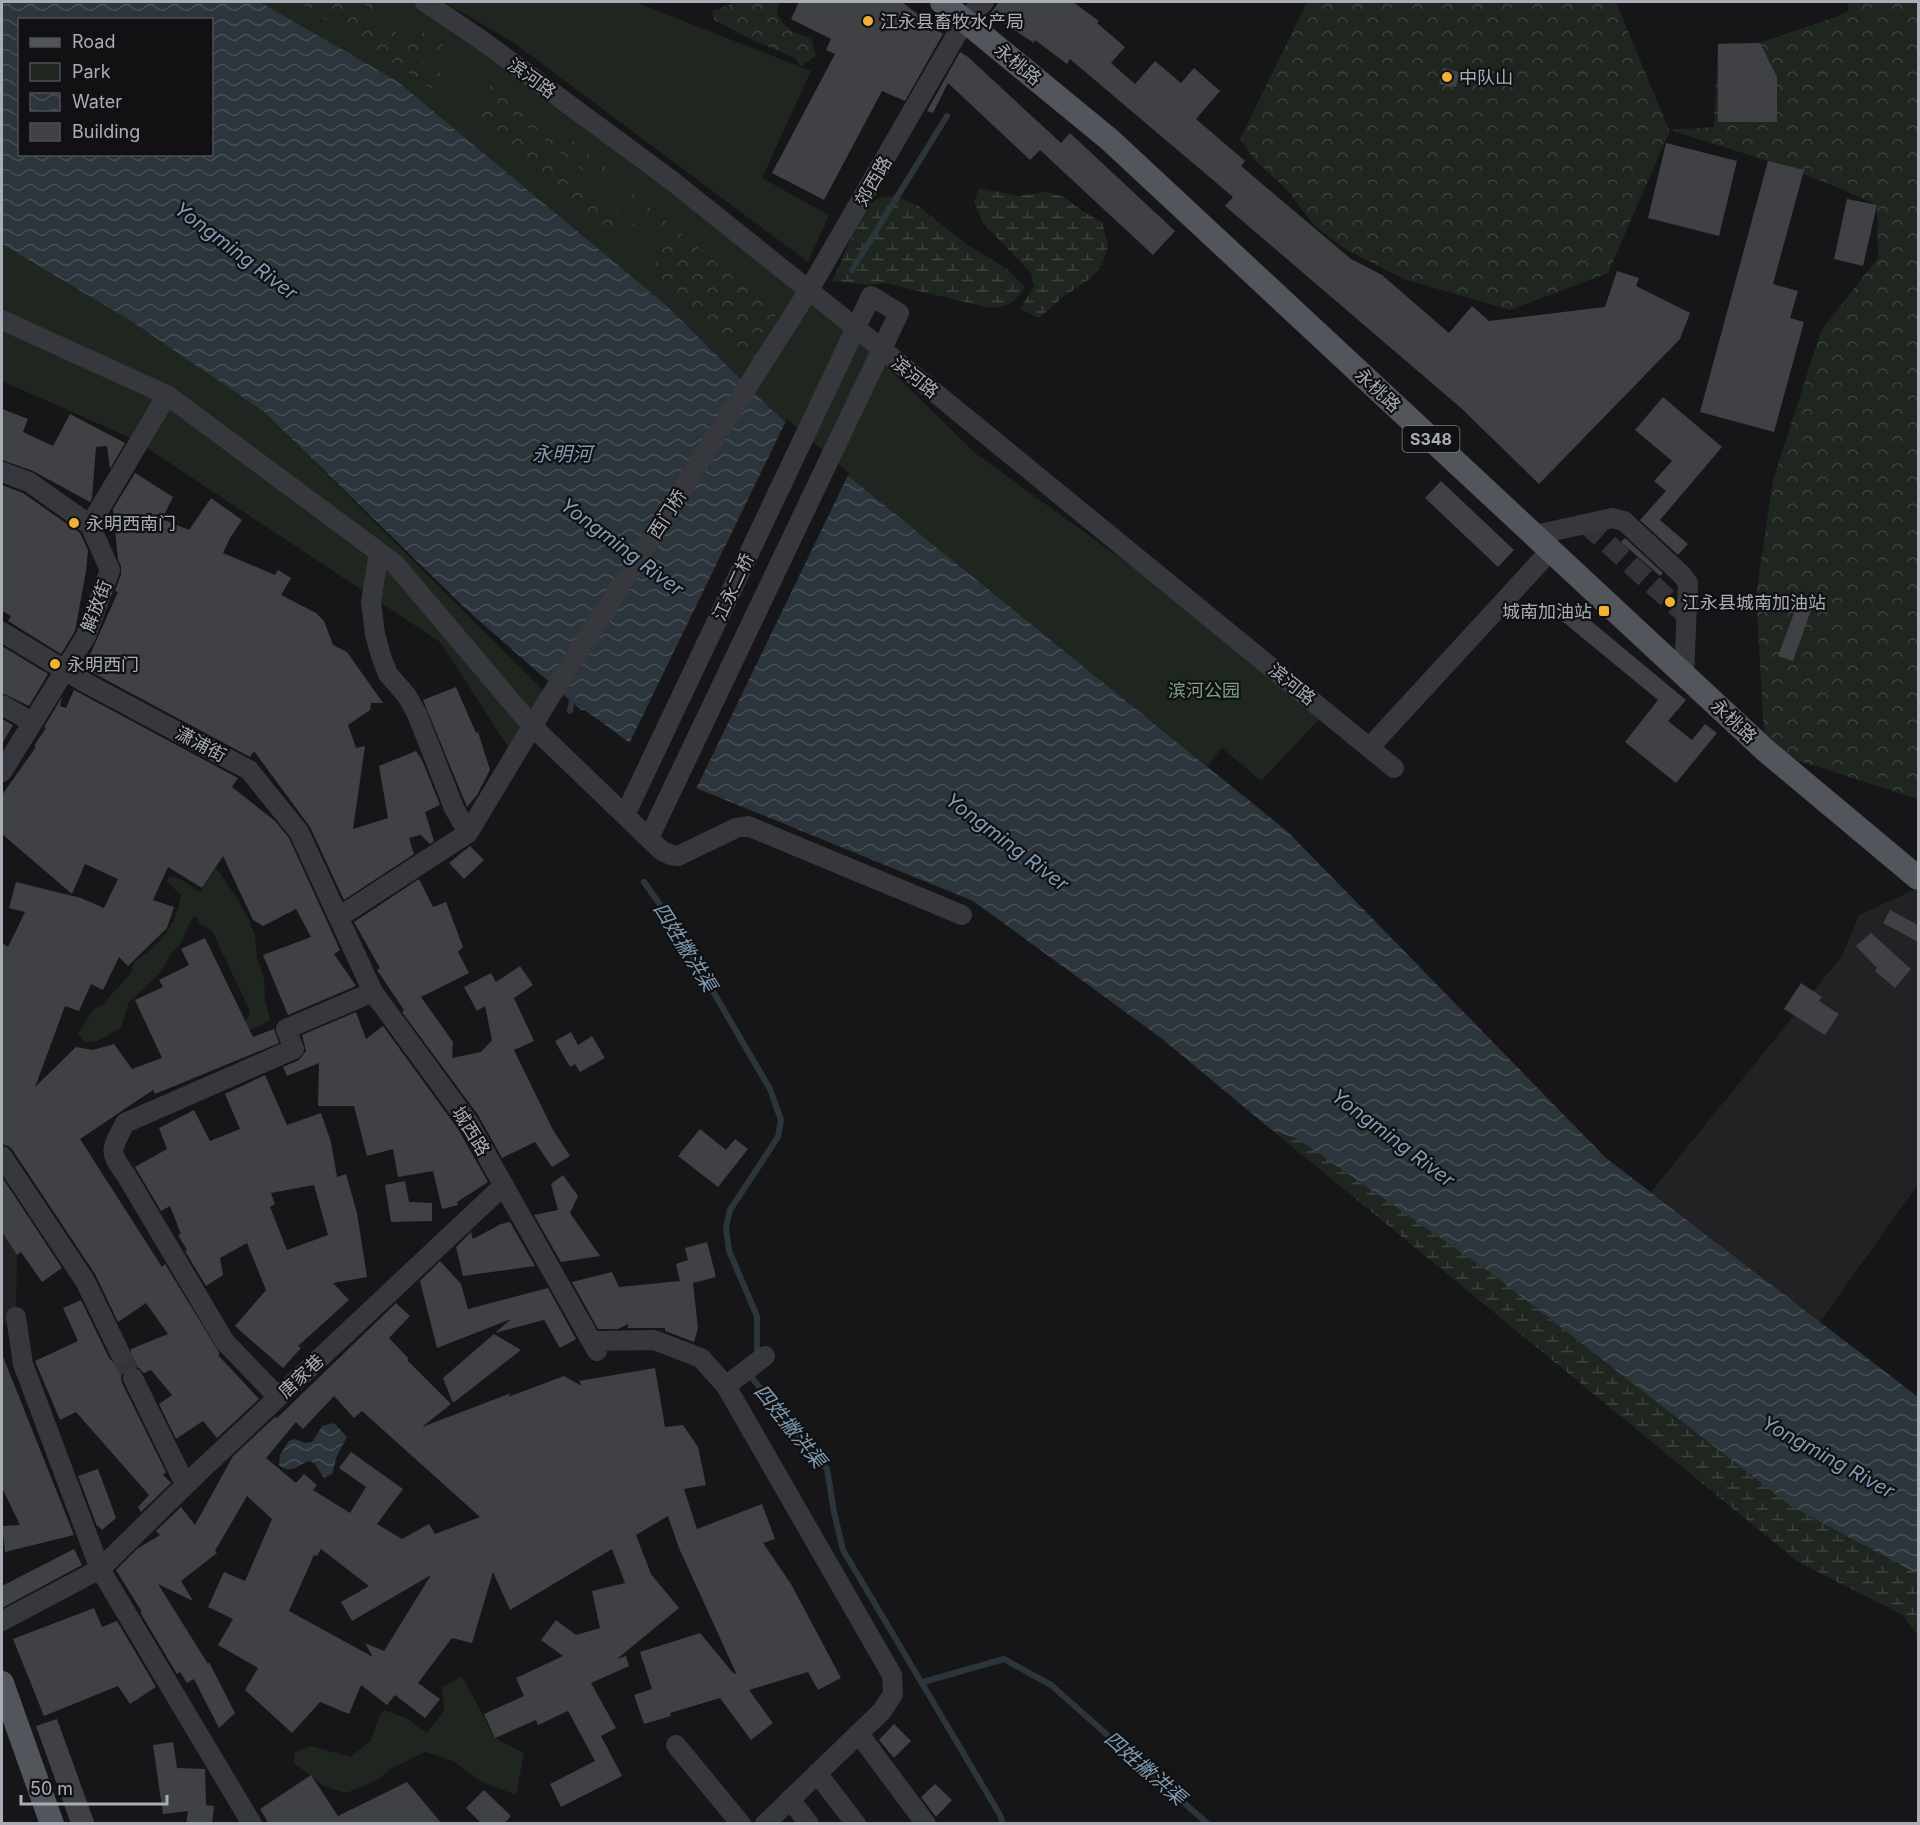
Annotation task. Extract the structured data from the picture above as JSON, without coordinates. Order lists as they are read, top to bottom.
{
  "streets": {
    "main road": ["永桃路", "S348"],
    "street": [
      "滨河路",
      "郊西路",
      "西门桥",
      "江永二桥",
      "解放街",
      "潇浦街",
      "城西路",
      "唐家巷"
    ]
  },
  "crossings": [
    ["永桃路", "郊西路"],
    ["滨河路", "郊西路"],
    ["滨河路", "江永二桥"],
    ["郊西路", "西门桥"],
    ["解放街", "潇浦街"],
    ["潇浦街", "城西路"],
    ["城西路", "唐家巷"]
  ],
  "water": ["Yongming River", "永明河", "四姓撇洪渠"],
  "parks": ["滨河公园"],
  "places": {
    "other": [
      "江永县畜牧水产局",
      "中队山",
      "永明西南门",
      "江永县城南加油站",
      "永明西门"
    ],
    "transit": ["城南加油站"]
  },
  "legend": [
    "Road",
    "Park",
    "Water",
    "Building"
  ],
  "scale_bar": "50 m"
}
